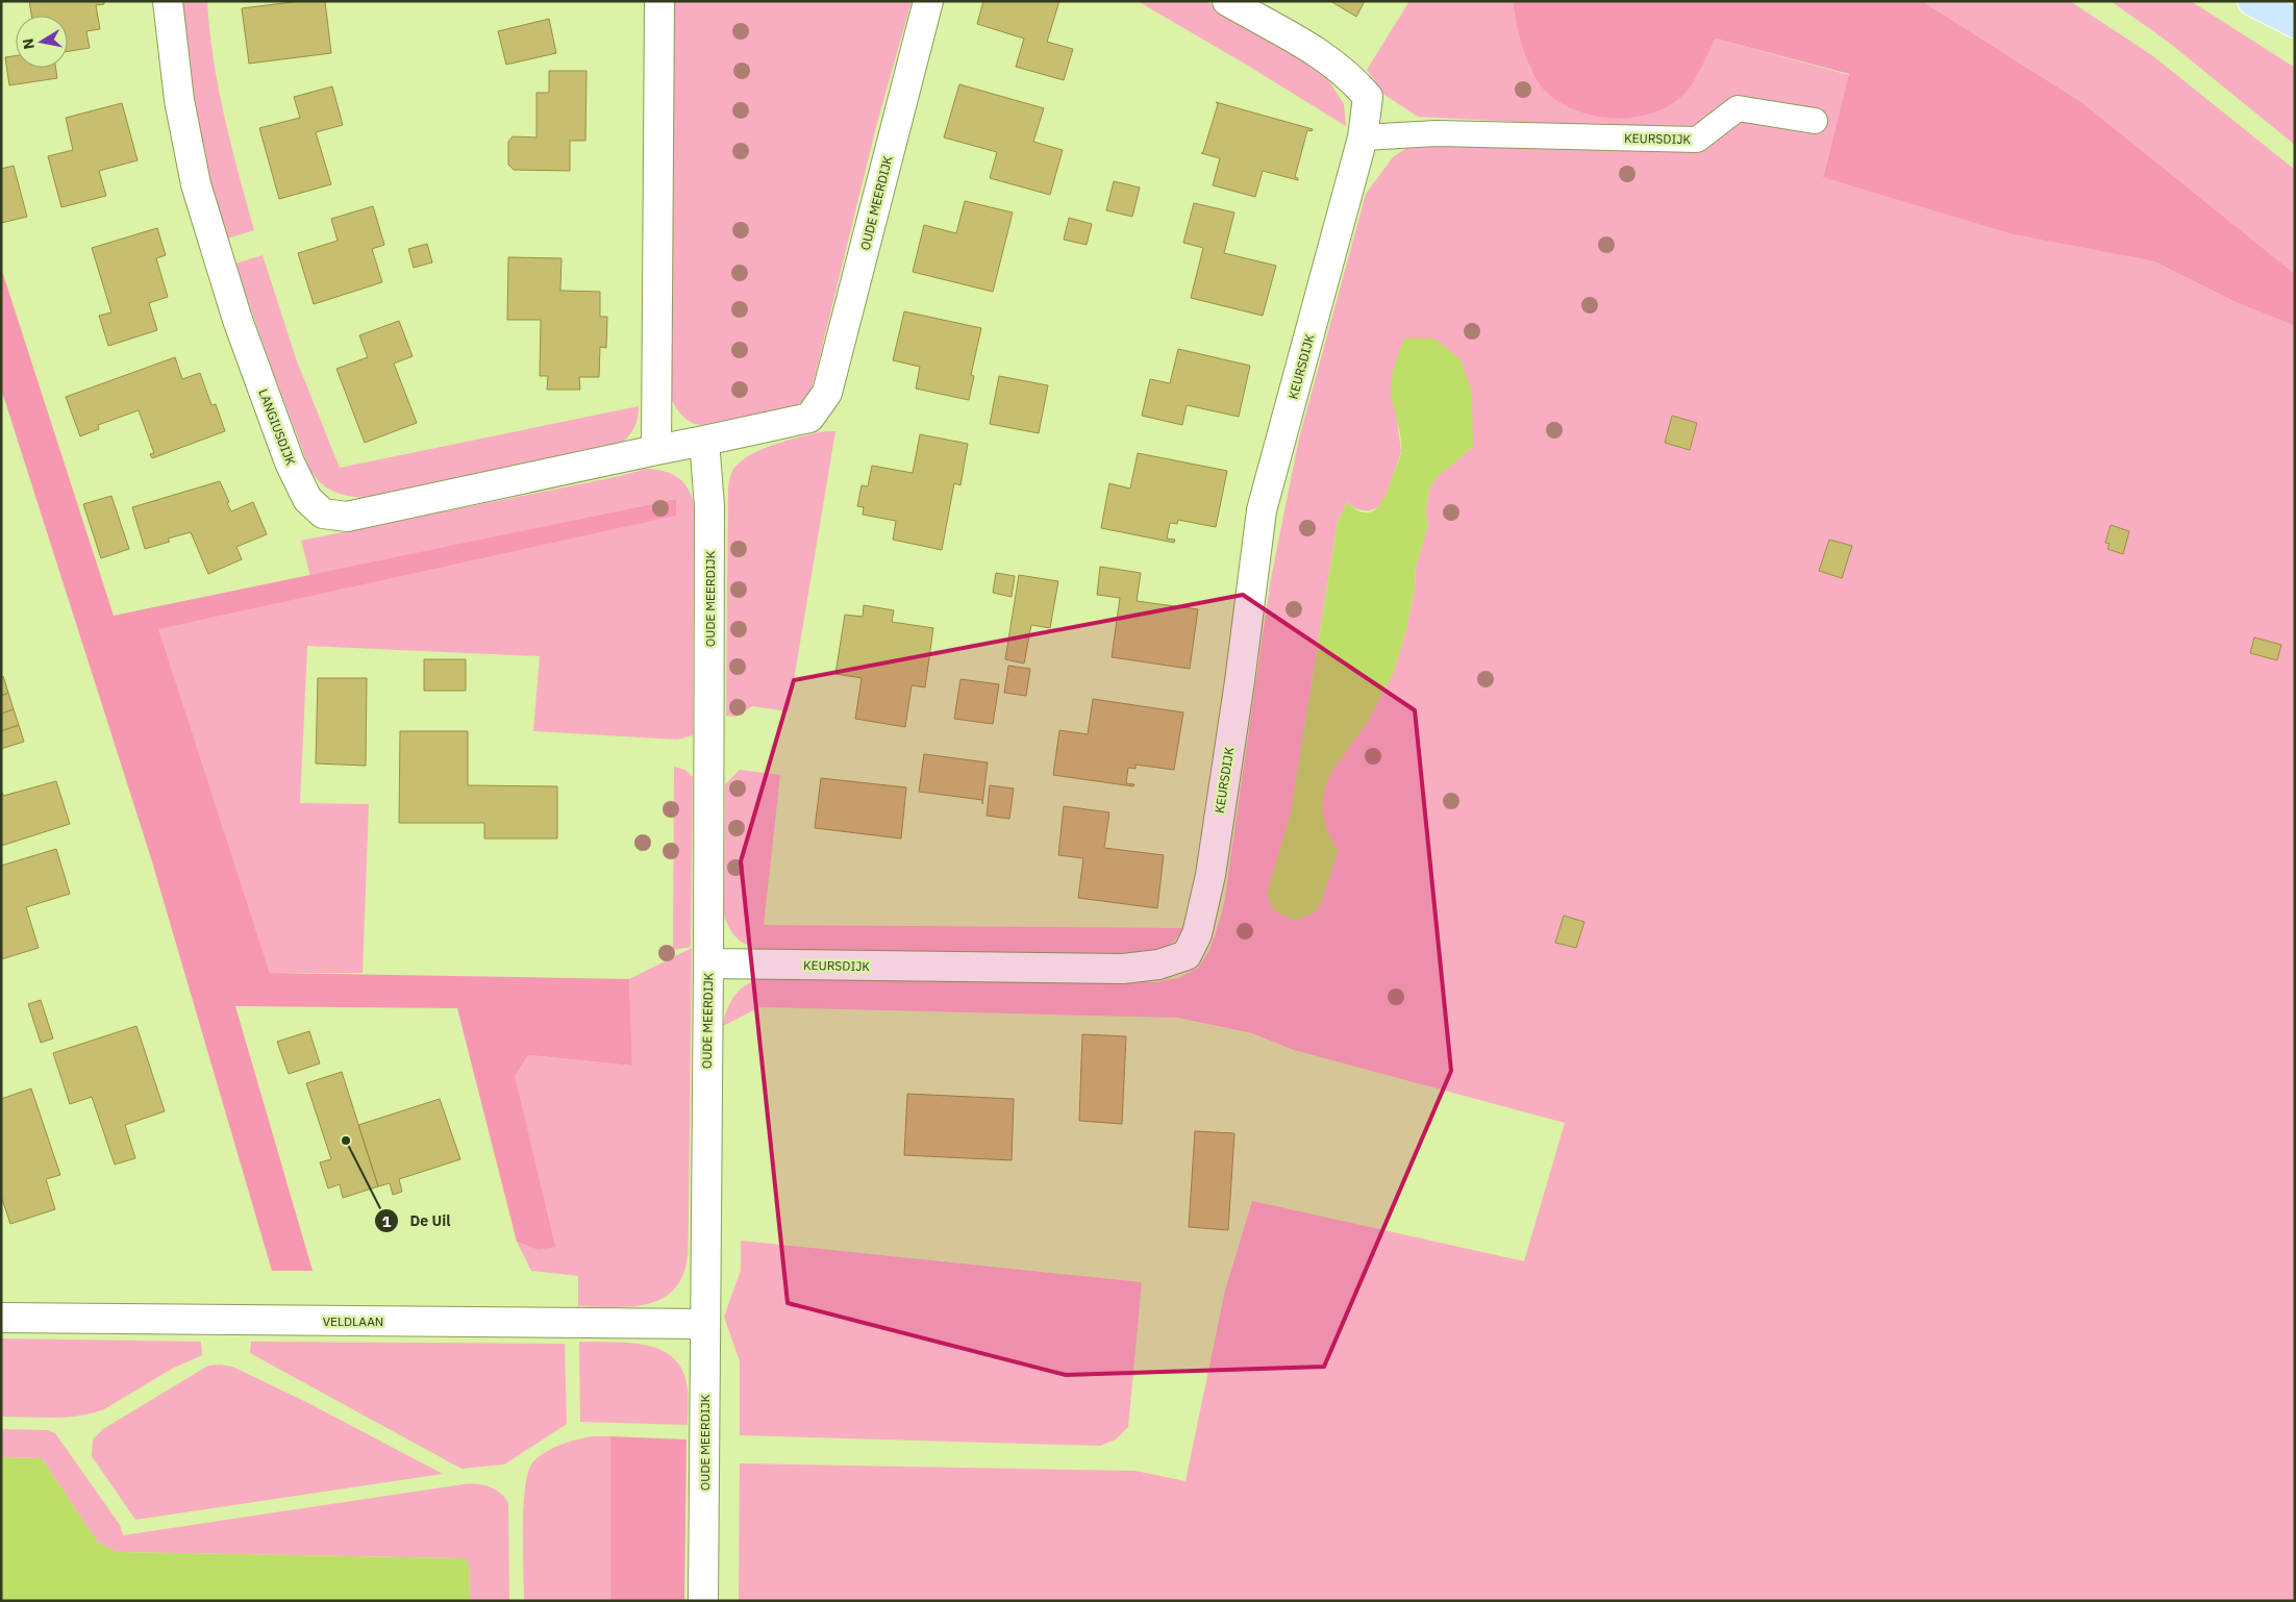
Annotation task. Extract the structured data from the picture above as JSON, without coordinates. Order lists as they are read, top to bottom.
{
  "streets": {
    "street": [
      "KEURSDIJK",
      "OUDE MEERDIJK",
      "LANGIUSDIJK",
      "VELDLAAN"
    ]
  },
  "crossings": [
    ["KEURSDIJK", "OUDE MEERDIJK"],
    ["OUDE MEERDIJK", "LANGIUSDIJK"],
    ["OUDE MEERDIJK", "VELDLAAN"]
  ],
  "places": ["De Uil"],
  "north": "left"
}
